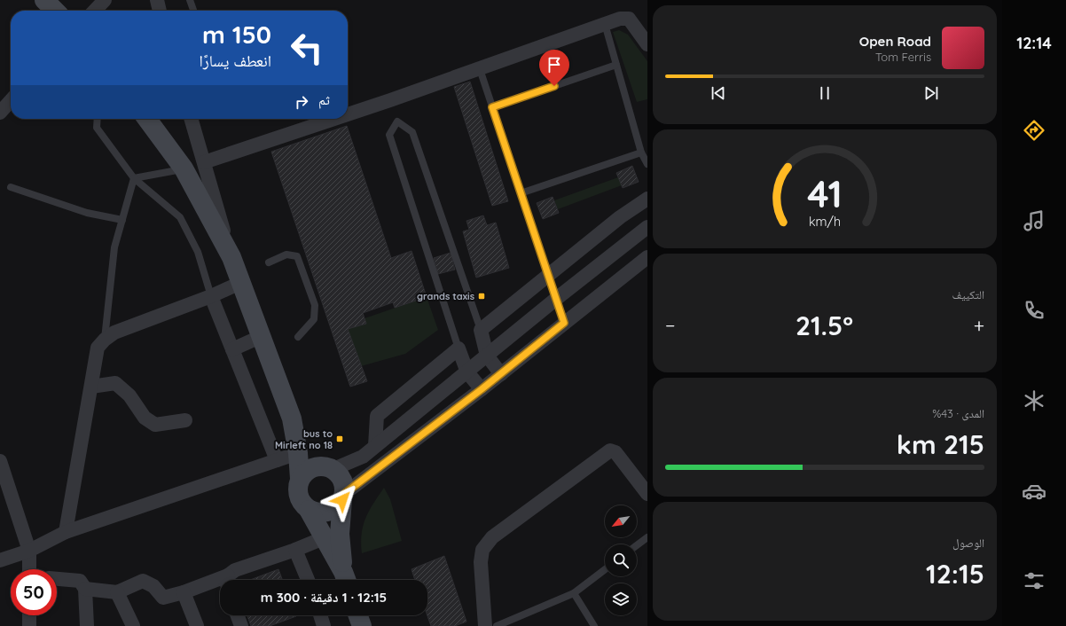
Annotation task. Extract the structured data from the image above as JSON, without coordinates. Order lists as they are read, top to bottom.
{
  "places": {
    "transit": ["grands taxis", "bus to Mirleft no 18"]
  },
  "north": "bottom left",
  "page": {
    "tabs": "12:14",
    "turn": ["150 m", "انعطف يسارًا"],
    "song": ["Open Road", "Tom Ferris"],
    "then": "ثم",
    "tile": [
      "التكييف",
      ["المدى · 43%", "215 km"],
      ["الوصول", "12:15"]
    ],
    "heat": ["−", "21.5°", "+"],
    "limit": "50",
    "trip": "12:15 · 1 دقيقة · 300 m",
    "gauge": ["41", "km/h"]
  }
}
